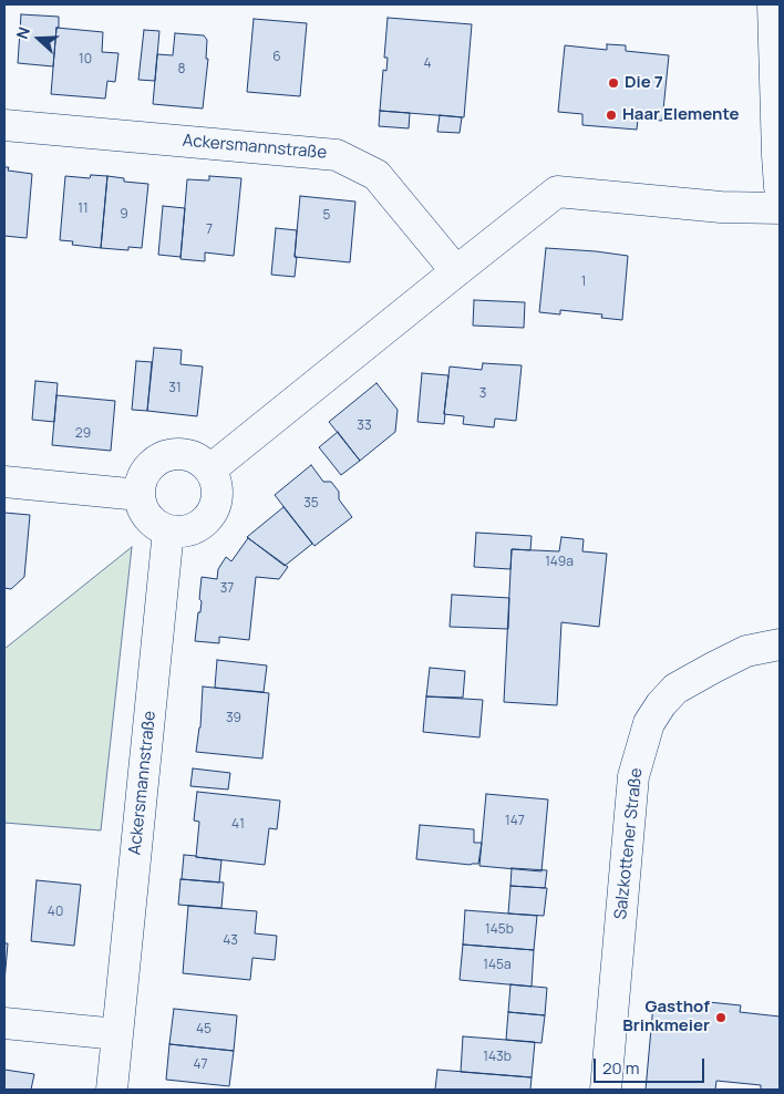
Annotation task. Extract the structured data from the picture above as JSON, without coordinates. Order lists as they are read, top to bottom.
{
  "streets": {
    "street": ["Ackersmannstraße", "Salzkottener Straße"]
  },
  "places": ["Die 7", "Haar Elemente", "Gasthof Brinkmeier"],
  "house_numbers": [
    "6",
    "10",
    "4",
    "8",
    "11",
    "9",
    "5",
    "7",
    "1",
    "31",
    "3",
    "33",
    "29",
    "35",
    "149a",
    "37",
    "39",
    "147",
    "41",
    "40",
    "145b",
    "43",
    "145a",
    "45",
    "143b",
    "47"
  ],
  "scale_bar": "20 m",
  "north": "left"
}
